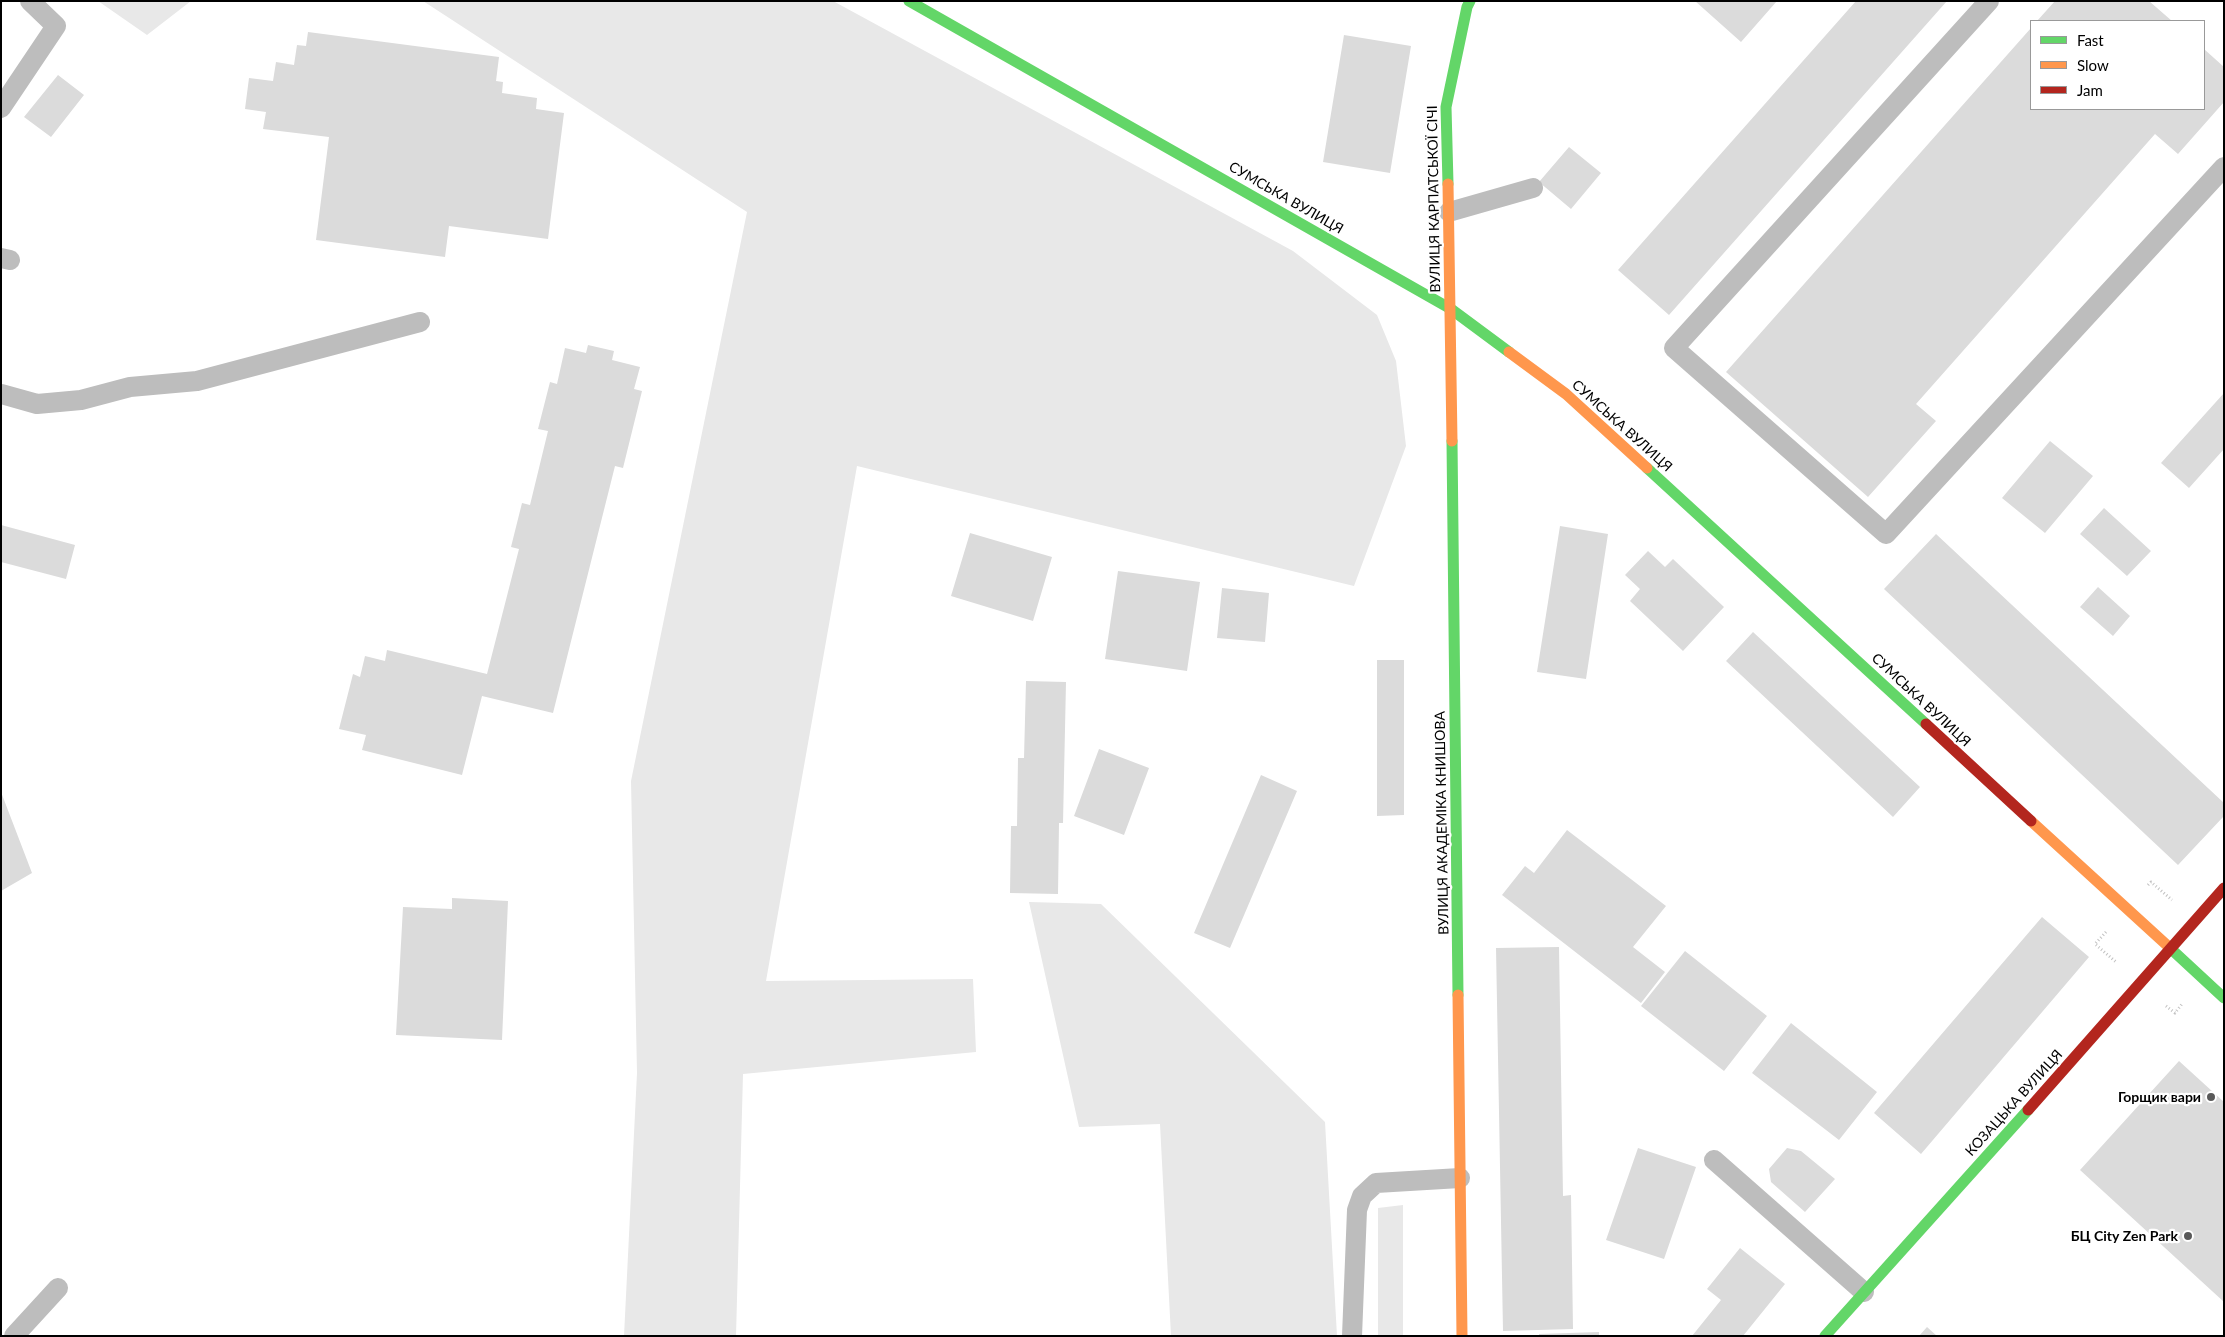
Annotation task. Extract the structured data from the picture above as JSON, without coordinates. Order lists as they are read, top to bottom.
{
  "streets": {
    "street": [
      "СУМСЬКА ВУЛИЦЯ",
      "ВУЛИЦЯ КАРПАТСЬКОЇ СІЧІ",
      "ВУЛИЦЯ АКАДЕМІКА КНИШОВА",
      "КОЗАЦЬКА ВУЛИЦЯ"
    ]
  },
  "crossings": [
    ["СУМСЬКА ВУЛИЦЯ", "ВУЛИЦЯ КАРПАТСЬКОЇ СІЧІ"],
    ["СУМСЬКА ВУЛИЦЯ", "ВУЛИЦЯ АКАДЕМІКА КНИШОВА"],
    ["СУМСЬКА ВУЛИЦЯ", "КОЗАЦЬКА ВУЛИЦЯ"],
    ["ВУЛИЦЯ КАРПАТСЬКОЇ СІЧІ", "ВУЛИЦЯ АКАДЕМІКА КНИШОВА"]
  ],
  "places": ["Горщик вари", "БЦ City Zen Park"],
  "legend": ["Fast", "Slow", "Jam"]
}
